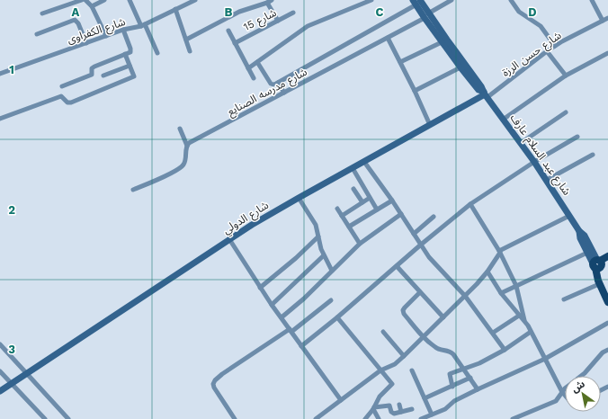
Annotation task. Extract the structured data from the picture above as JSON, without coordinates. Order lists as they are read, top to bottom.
{
  "streets": {
    "main road": ["شارع عبد السلام عارف"],
    "street": [
      "شارع 15",
      "شارع الكفراوى",
      "شارع حسن الرزة",
      "شارع مدرسه الصنايع",
      "شارع الدولي"
    ]
  },
  "crossings": [
    ["شارع حسن الرزة", "شارع عبد السلام عارف"],
    ["شارع حسن الرزة", "شارع الدولي"],
    ["شارع مدرسه الصنايع", "شارع عبد السلام عارف"],
    ["شارع عبد السلام عارف", "شارع الدولي"]
  ],
  "north": "top left",
  "grid": {
    "columns": [
      "A",
      "B",
      "C",
      "D"
    ],
    "rows": ["1", "2", "3"]
  }
}
